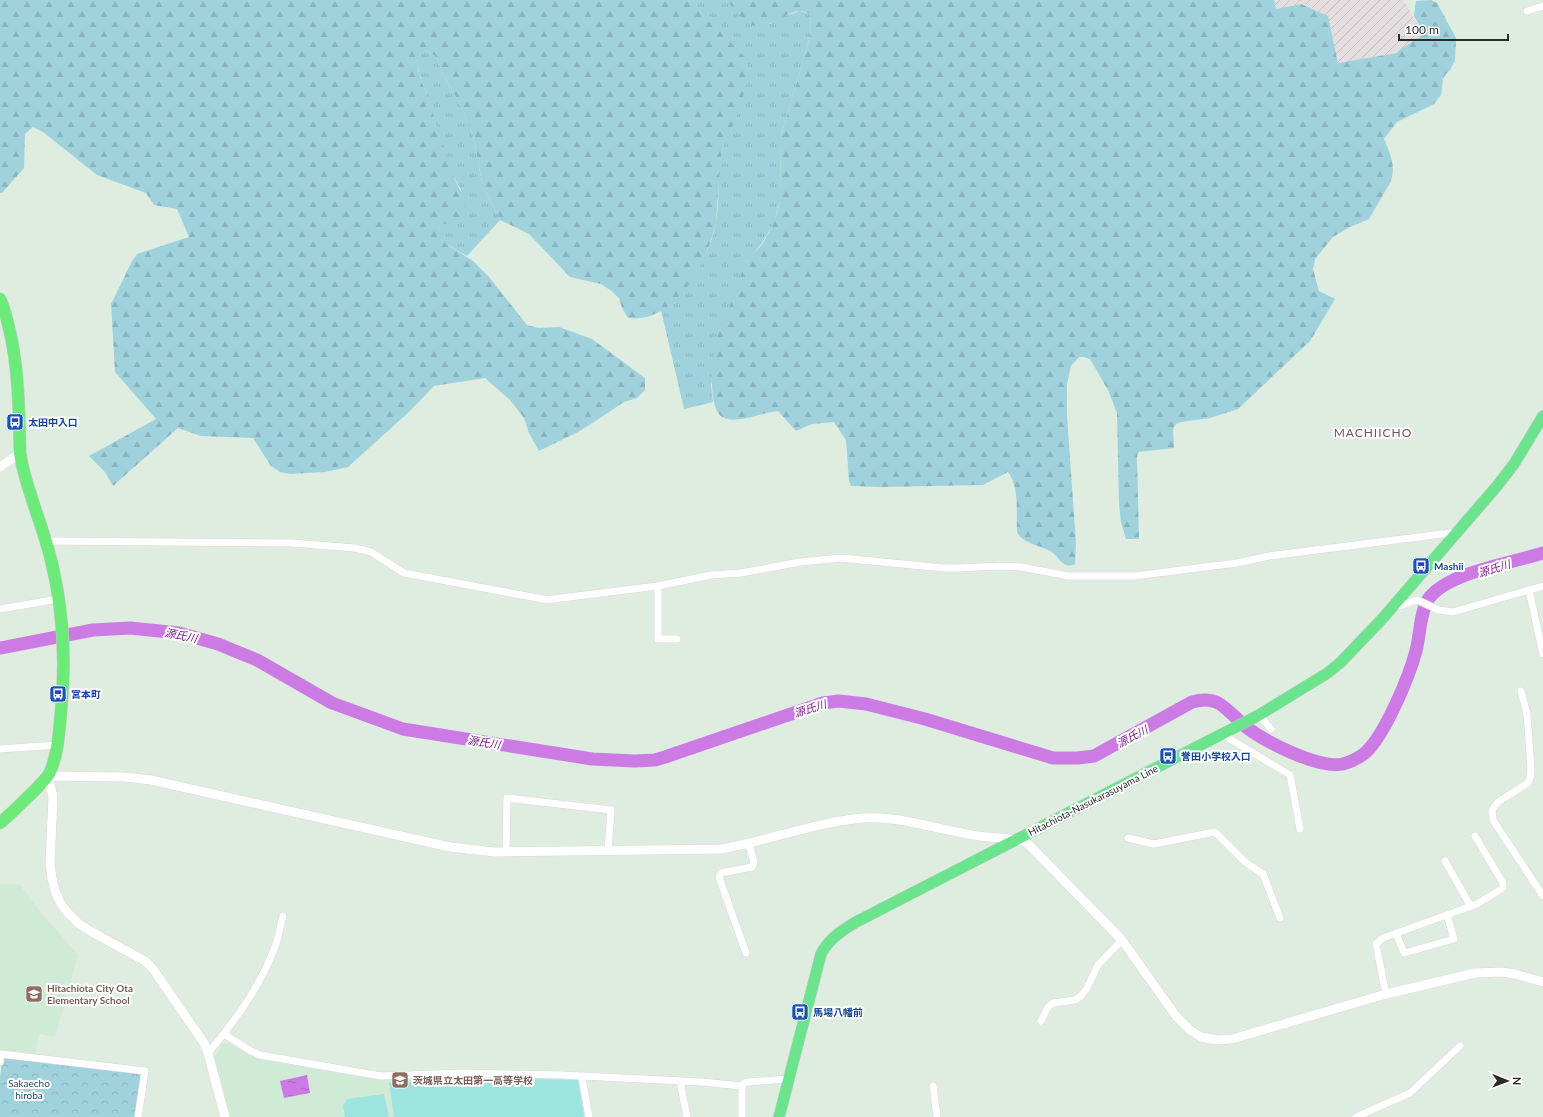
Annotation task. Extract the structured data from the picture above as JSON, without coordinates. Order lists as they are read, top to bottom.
{
  "streets": {
    "main road": ["Hitachiota-Nasukarasuyama Line"]
  },
  "districts": ["MACHIICHO"],
  "water": ["源氏川"],
  "parks": ["Sakaecho hiroba"],
  "places": {
    "bus stop": [
      "太田中入口",
      "Mashii",
      "宮本町",
      "誉田小学校入口",
      "馬場八幡前"
    ],
    "school or university": ["Hitachiota City Ota Elementary School", "茨城県立太田第一高等学校"]
  },
  "scale_bar": "100 m",
  "north": "right"
}
